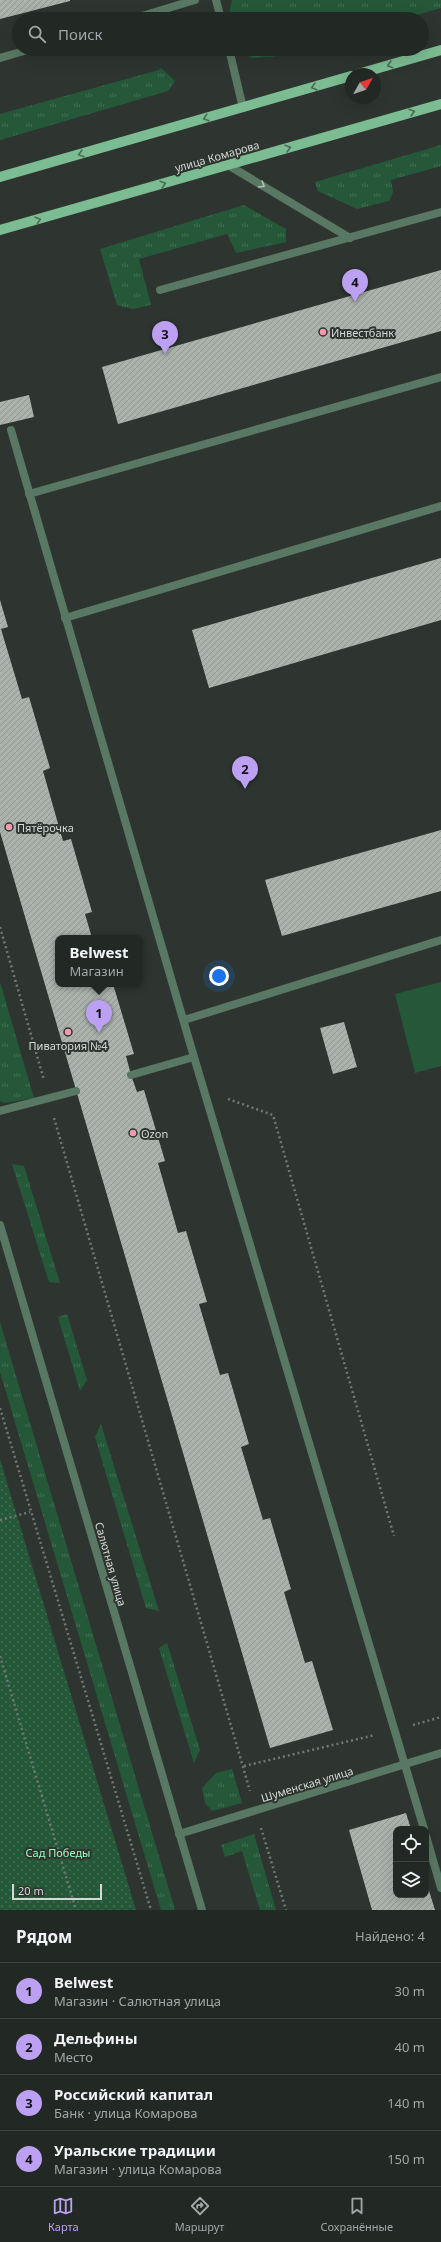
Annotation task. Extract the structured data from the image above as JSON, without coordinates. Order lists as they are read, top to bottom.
{
  "streets": {
    "main road": ["улица Комарова"],
    "street": ["Салютная улица", "Шуменская улица"]
  },
  "crossings": [
    ["Салютная улица", "Шуменская улица"]
  ],
  "parks": ["Сад Победы"],
  "places": [
    "Инвестбанк",
    "Пятёрочка",
    "Пиватория №4",
    "Ozon"
  ],
  "scale_bar": "20 m",
  "north": "top right",
  "page": {
    "search": "Поиск",
    "pins": [
      "4",
      "3",
      "2",
      "1"
    ],
    "popup": ["Belwest", "Магазин"],
    "scale": "20 m",
    "heading": ["Рядом", "Найдено: 4"],
    "list": [
      {
        "mark": "1",
        "name": "Belwest",
        "note": "Магазин · Салютная улица",
        "value": "30 m"
      },
      {
        "mark": "2",
        "name": "Дельфины",
        "note": "Место",
        "value": "40 m"
      },
      {
        "mark": "3",
        "name": "Российский капитал",
        "note": "Банк · улица Комарова",
        "value": "140 m"
      },
      {
        "mark": "4",
        "name": "Уральские традиции",
        "note": "Магазин · улица Комарова",
        "value": "150 m"
      }
    ],
    "nav": ["Карта", "Маршрут", "Сохранённые"]
  }
}
